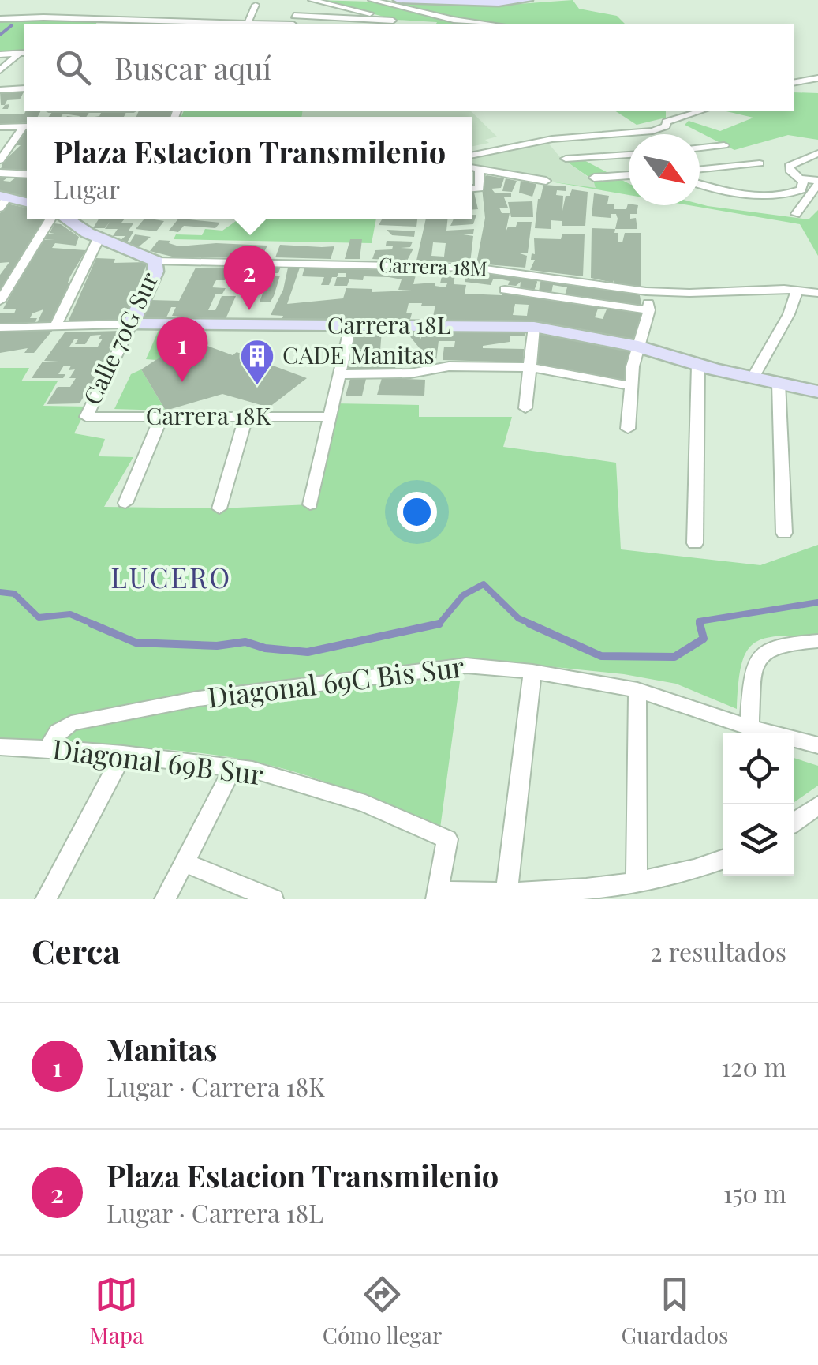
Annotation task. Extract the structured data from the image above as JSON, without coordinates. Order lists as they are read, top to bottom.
{
  "streets": {
    "street": [
      "Carrera 18M",
      "Carrera 18L",
      "Calle 70G Sur",
      "Carrera 18K",
      "Diagonal 69C Bis Sur",
      "Diagonal 69B Sur"
    ]
  },
  "crossings": [
    ["Carrera 18M", "Calle 70G Sur"],
    ["Carrera 18L", "Calle 70G Sur"],
    ["Calle 70G Sur", "Carrera 18K"],
    ["Diagonal 69C Bis Sur", "Diagonal 69B Sur"]
  ],
  "districts": ["LUCERO"],
  "places": {
    "building": ["CADE Manitas"]
  },
  "north": "bottom right",
  "page": {
    "search": "Buscar aquí",
    "popup": ["Plaza Estacion Transmilenio", "Lugar"],
    "pins": ["2", "1"],
    "heading": ["Cerca", "2 resultados"],
    "list": [
      {
        "mark": "1",
        "name": "Manitas",
        "note": "Lugar · Carrera 18K",
        "value": "120 m"
      },
      {
        "mark": "2",
        "name": "Plaza Estacion Transmilenio",
        "note": "Lugar · Carrera 18L",
        "value": "150 m"
      }
    ],
    "nav": ["Mapa", "Cómo llegar", "Guardados"]
  }
}
